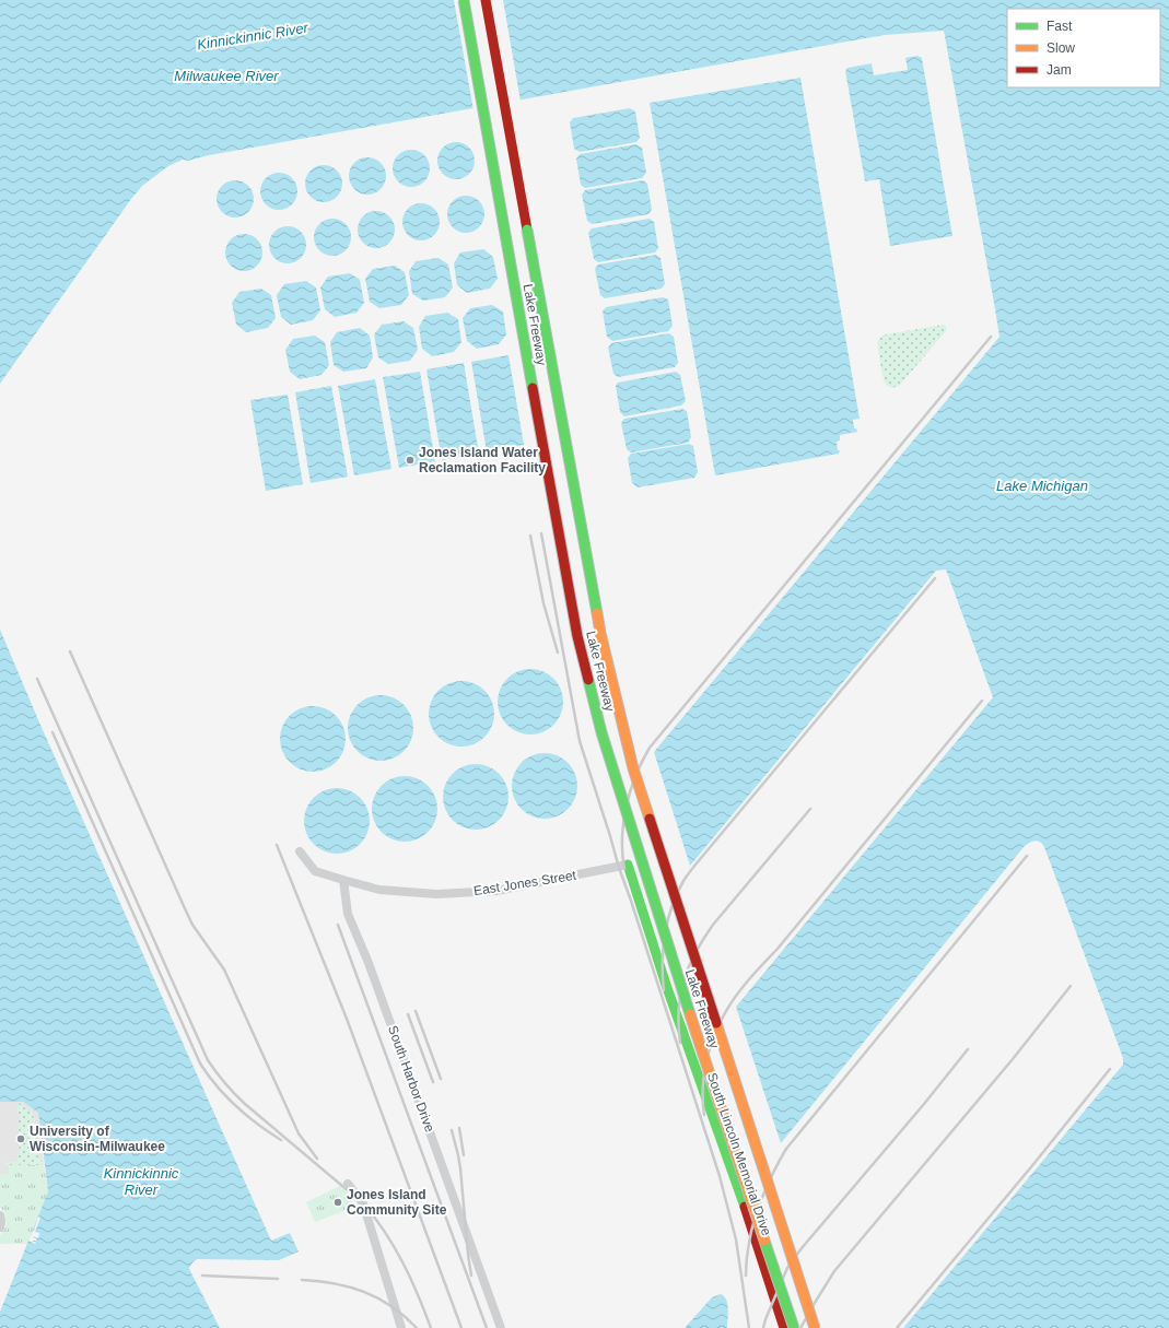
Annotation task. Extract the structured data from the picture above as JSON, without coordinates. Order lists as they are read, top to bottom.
{
  "streets": {
    "main road": ["Lake Freeway", "South Lincoln Memorial Drive"],
    "street": ["East Jones Street", "South Harbor Drive"]
  },
  "crossings": [
    ["East Jones Street", "South Harbor Drive"],
    ["East Jones Street", "South Lincoln Memorial Drive"]
  ],
  "water": ["Kinnickinnic River", "Milwaukee River", "Lake Michigan"],
  "places": ["Jones Island Water Reclamation Facility", "University of Wisconsin-Milwaukee", "Jones Island Community Site"],
  "legend": ["Fast", "Slow", "Jam"]
}
